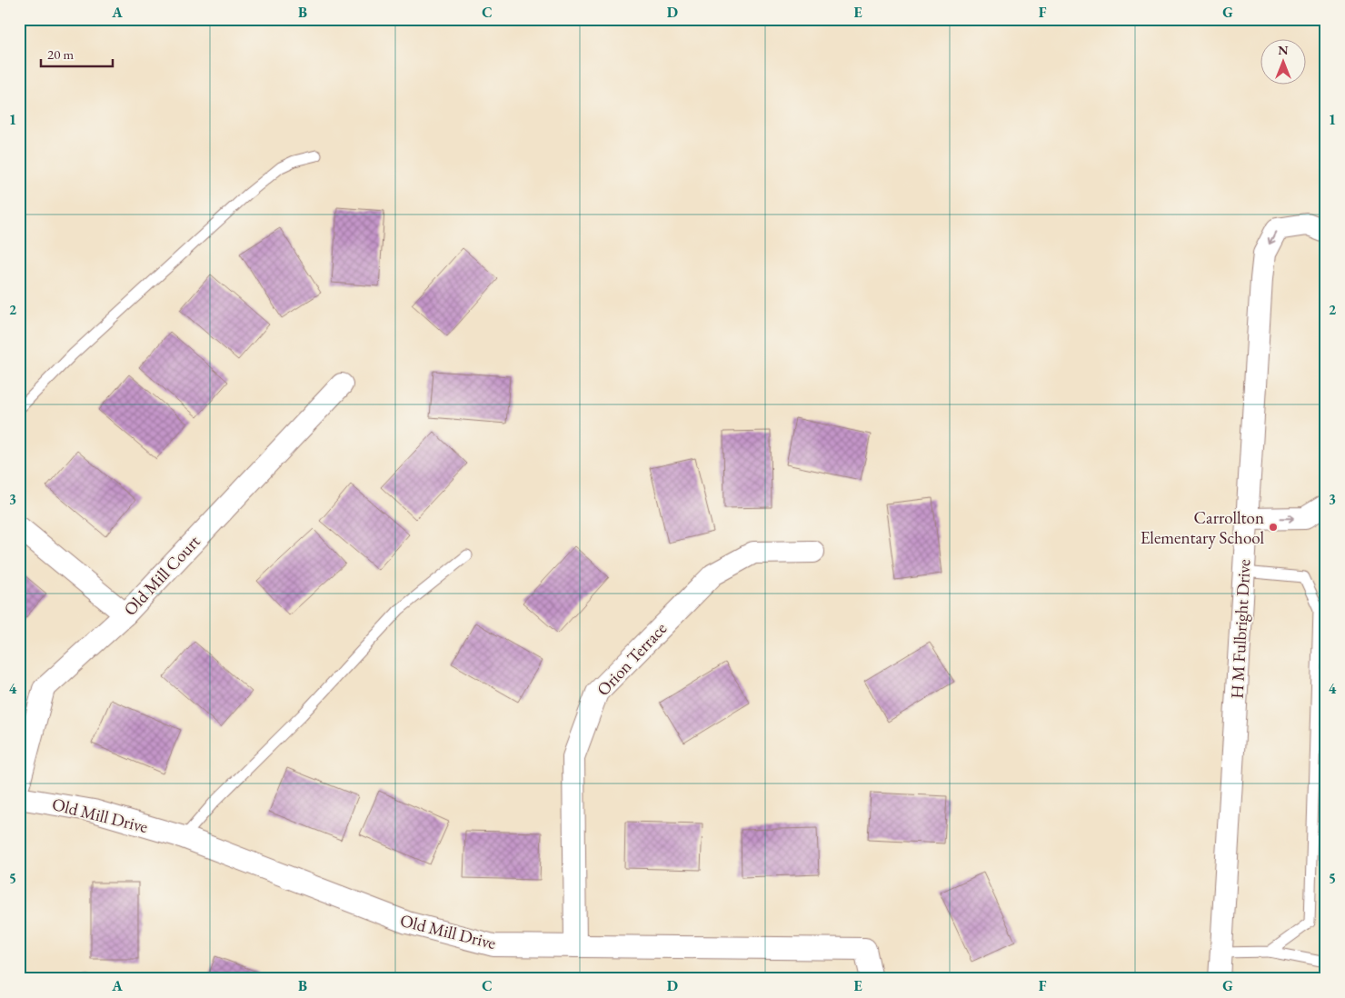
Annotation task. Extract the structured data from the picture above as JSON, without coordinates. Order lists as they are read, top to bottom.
{
  "streets": {
    "street": [
      "Old Mill Court",
      "H M Fulbright Drive",
      "Orion Terrace",
      "Old Mill Drive"
    ]
  },
  "crossings": [
    ["Orion Terrace", "Old Mill Drive"]
  ],
  "one_way": ["H M Fulbright Drive"],
  "places": ["Carrollton Elementary School"],
  "scale_bar": "20 m",
  "north": "top",
  "grid": {
    "columns": [
      "A",
      "B",
      "C",
      "D",
      "E",
      "F",
      "G"
    ],
    "rows": [
      "1",
      "2",
      "3",
      "4",
      "5"
    ]
  }
}
